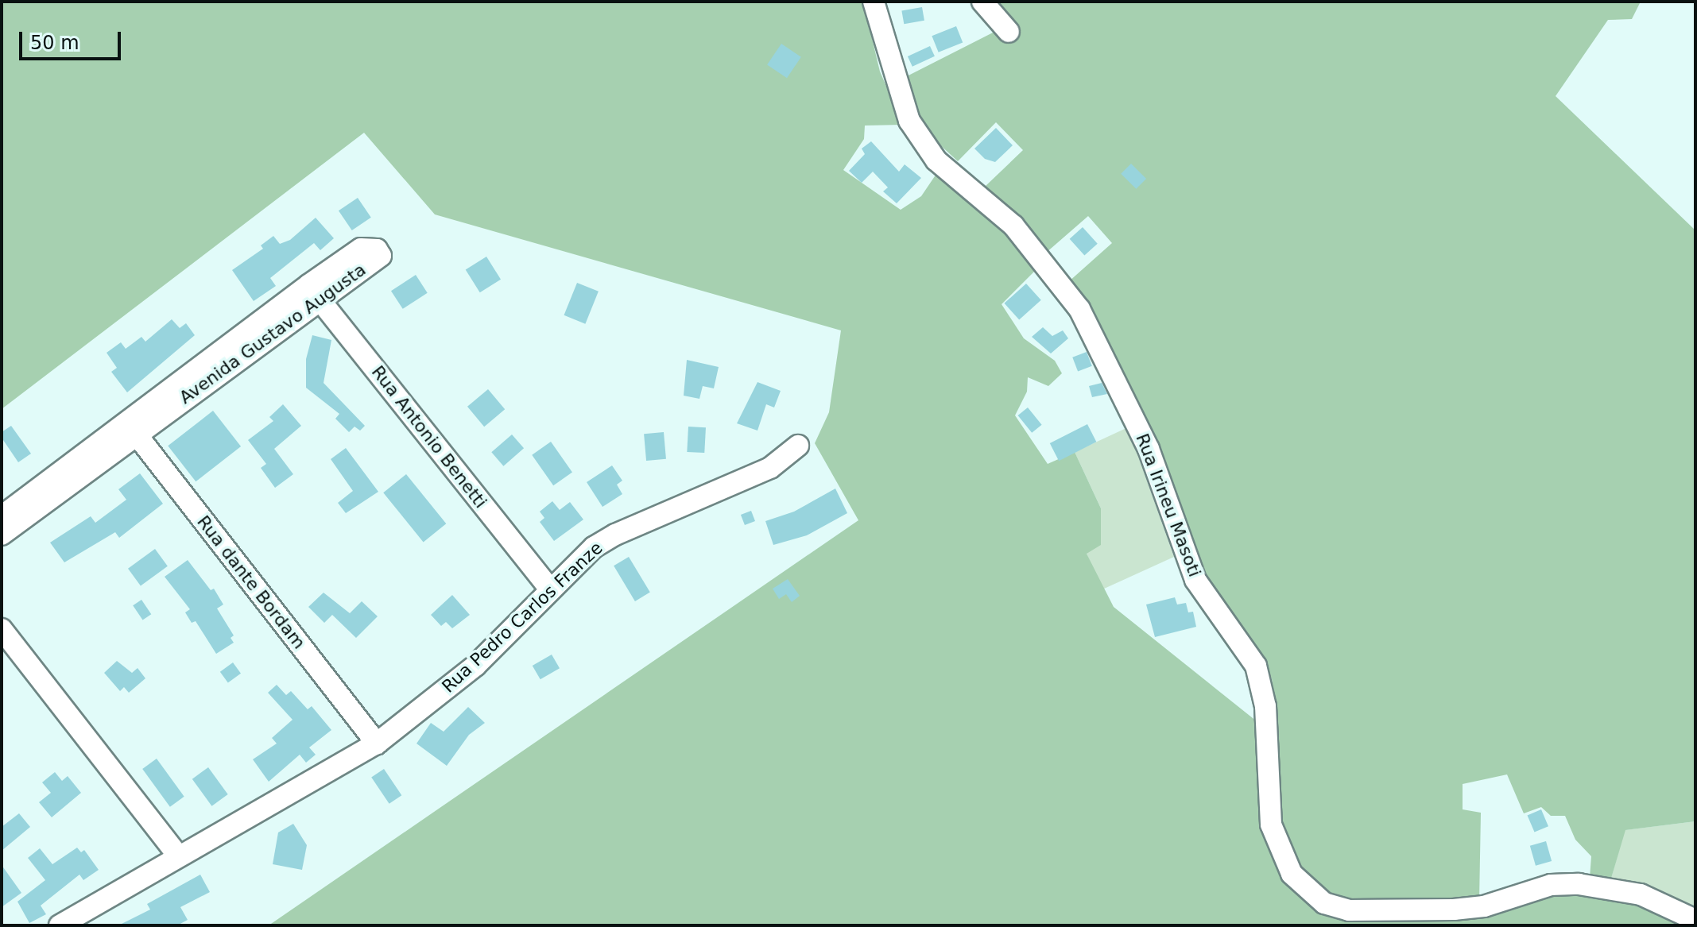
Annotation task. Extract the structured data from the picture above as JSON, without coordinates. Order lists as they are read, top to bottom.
{
  "streets": {
    "street": [
      "Avenida Gustavo Augusta",
      "Rua Antonio Benetti",
      "Rua Irineu Masoti",
      "Rua dante Bordam",
      "Rua Pedro Carlos Franze"
    ]
  },
  "crossings": [
    ["Avenida Gustavo Augusta", "Rua Antonio Benetti"],
    ["Avenida Gustavo Augusta", "Rua dante Bordam"],
    ["Rua Antonio Benetti", "Rua Pedro Carlos Franze"],
    ["Rua dante Bordam", "Rua Pedro Carlos Franze"]
  ],
  "scale_bar": "50 m"
}
